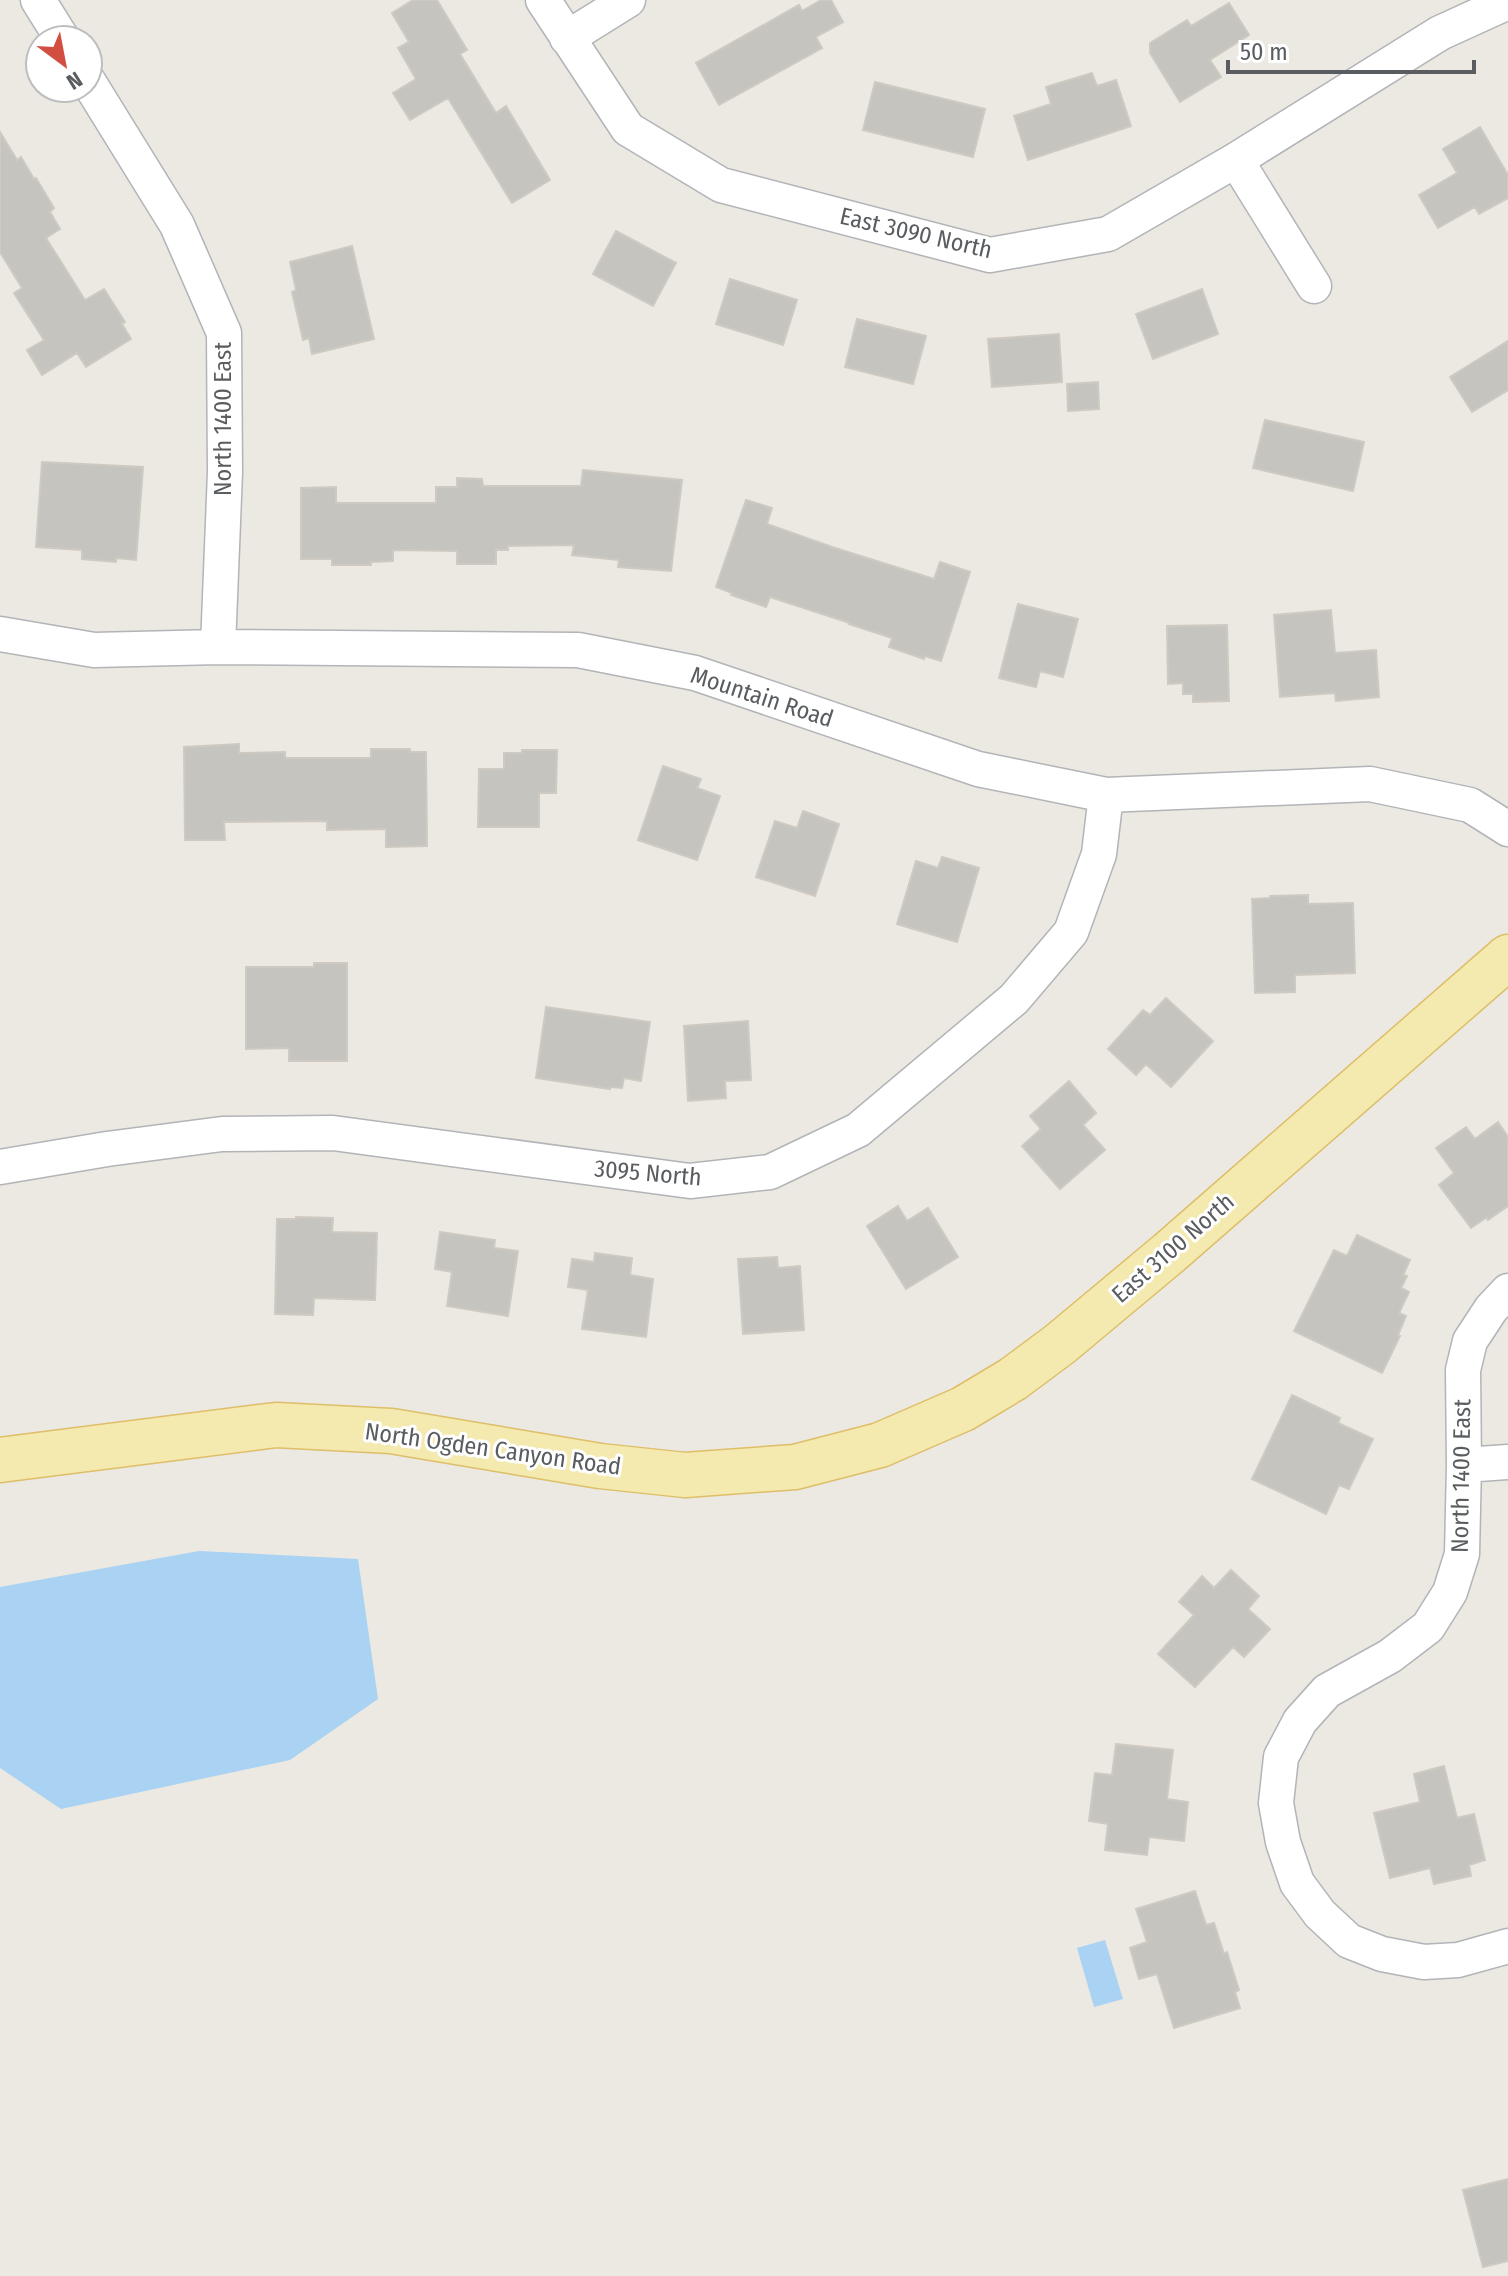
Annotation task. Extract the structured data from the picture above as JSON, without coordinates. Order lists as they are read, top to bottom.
{
  "streets": {
    "main road": ["East 3100 North", "North Ogden Canyon Road"],
    "street": [
      "East 3090 North",
      "North 1400 East",
      "Mountain Road",
      "3095 North"
    ]
  },
  "crossings": [
    ["North 1400 East", "Mountain Road"],
    ["Mountain Road", "3095 North"],
    ["East 3100 North", "North Ogden Canyon Road"]
  ],
  "scale_bar": "50 m",
  "north": "bottom right"
}
